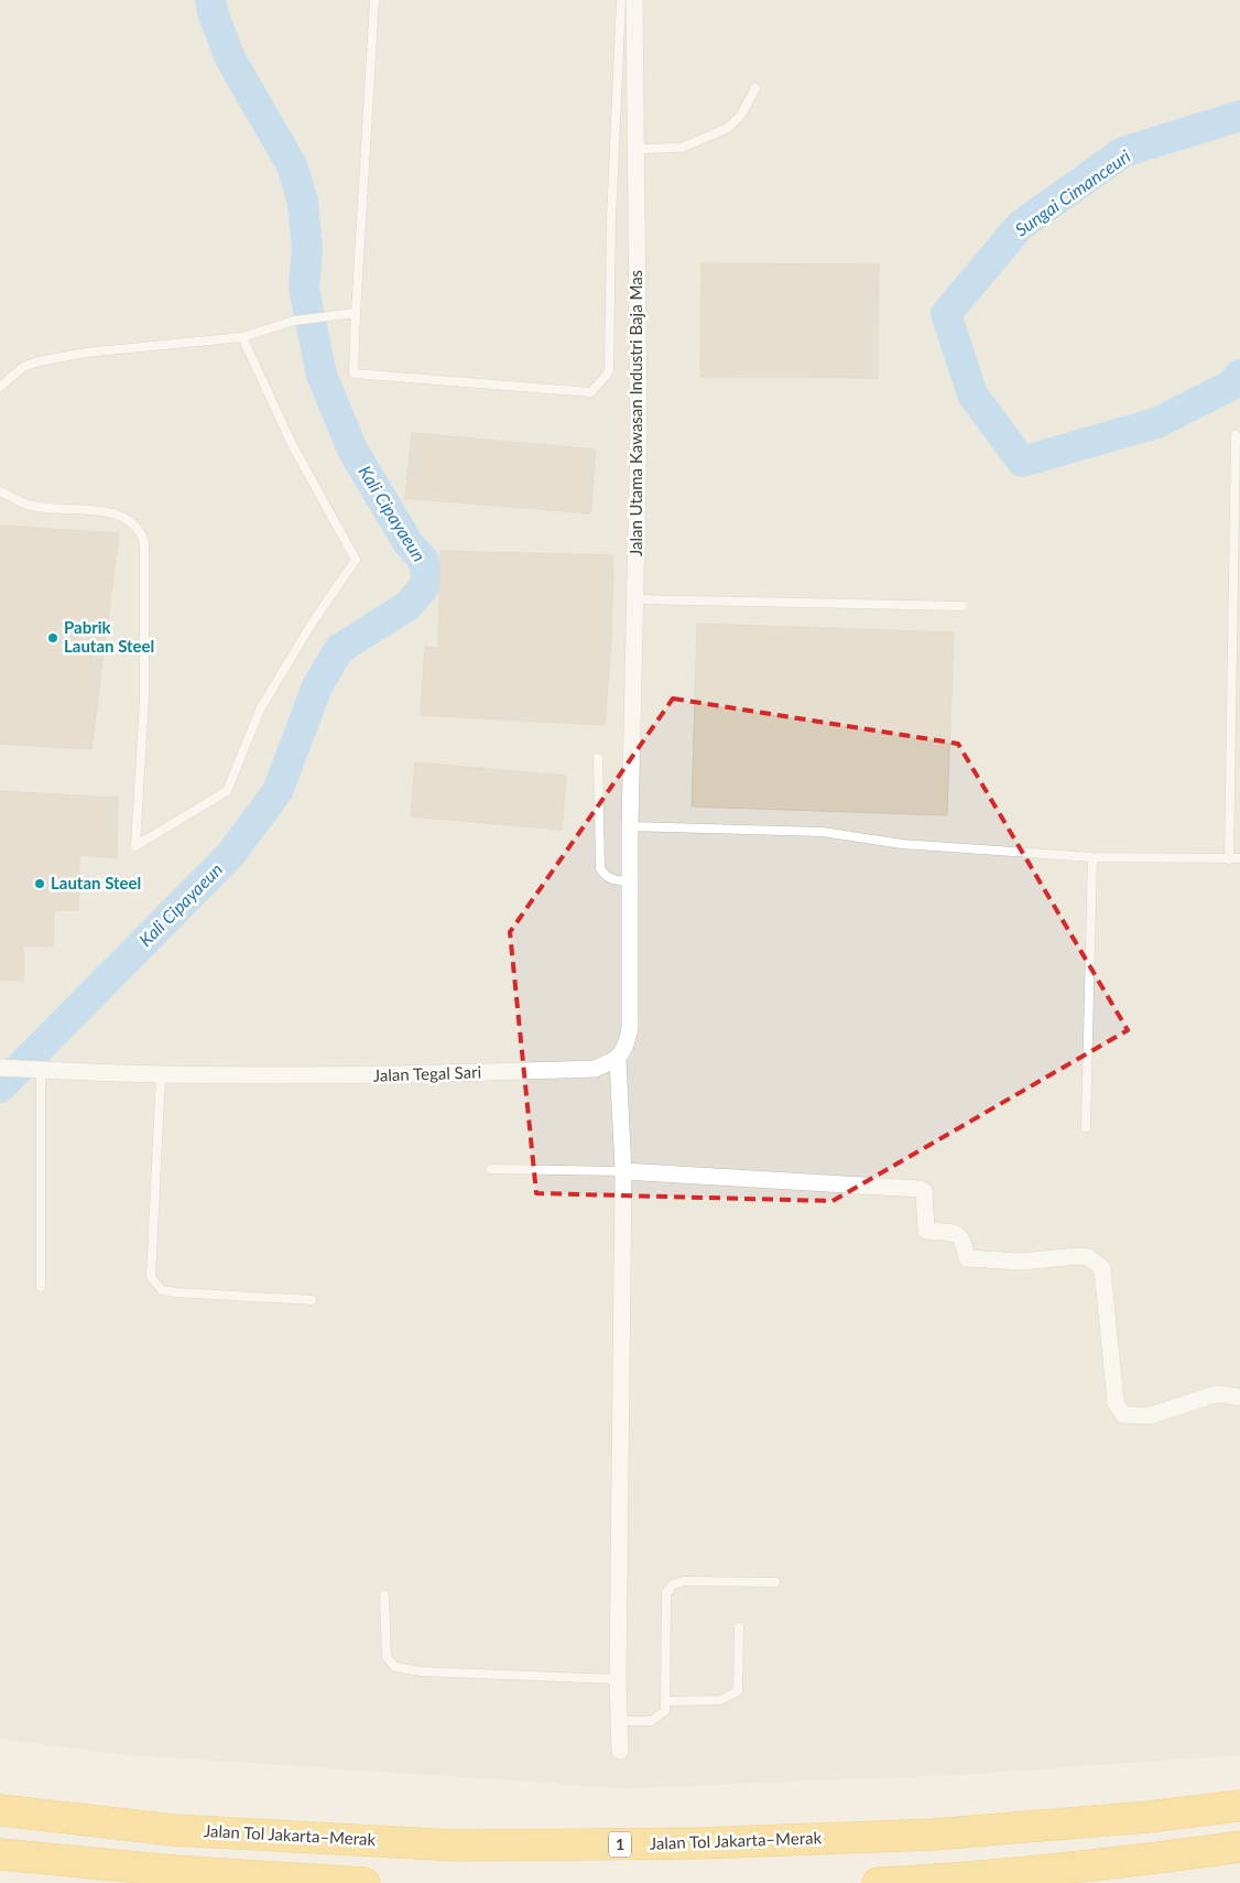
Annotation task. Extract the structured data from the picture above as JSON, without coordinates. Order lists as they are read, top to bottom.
{
  "streets": {
    "highway": ["Jalan Tol Jakarta–Merak", "1"],
    "street": ["Jalan Utama Kawasan Industri Baja Mas", "Jalan Tegal Sari"]
  },
  "water": ["Sungai Cimanceuri", "Kali Cipayaeun"],
  "places": ["Pabrik Lautan Steel", "Lautan Steel"]
}
